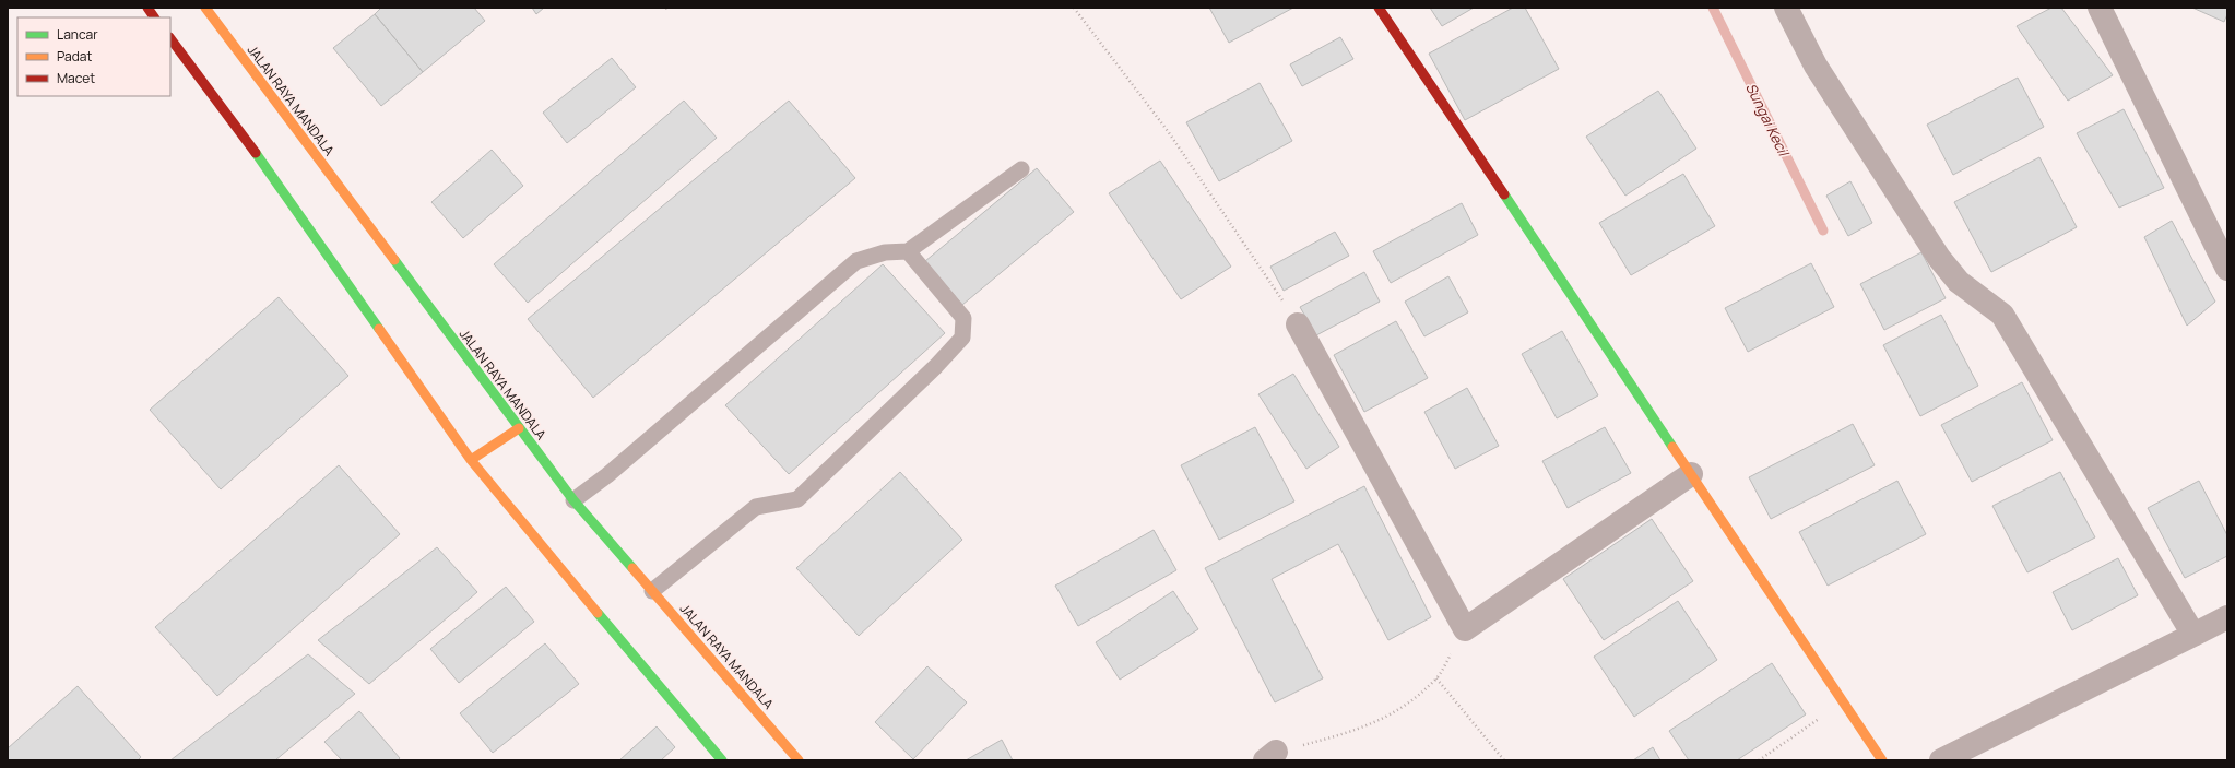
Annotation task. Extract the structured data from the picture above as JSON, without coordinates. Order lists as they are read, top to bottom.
{
  "streets": {
    "main road": ["JALAN RAYA MANDALA"]
  },
  "water": ["Sungai Kecil"],
  "legend": ["Lancar", "Padat", "Macet"]
}
